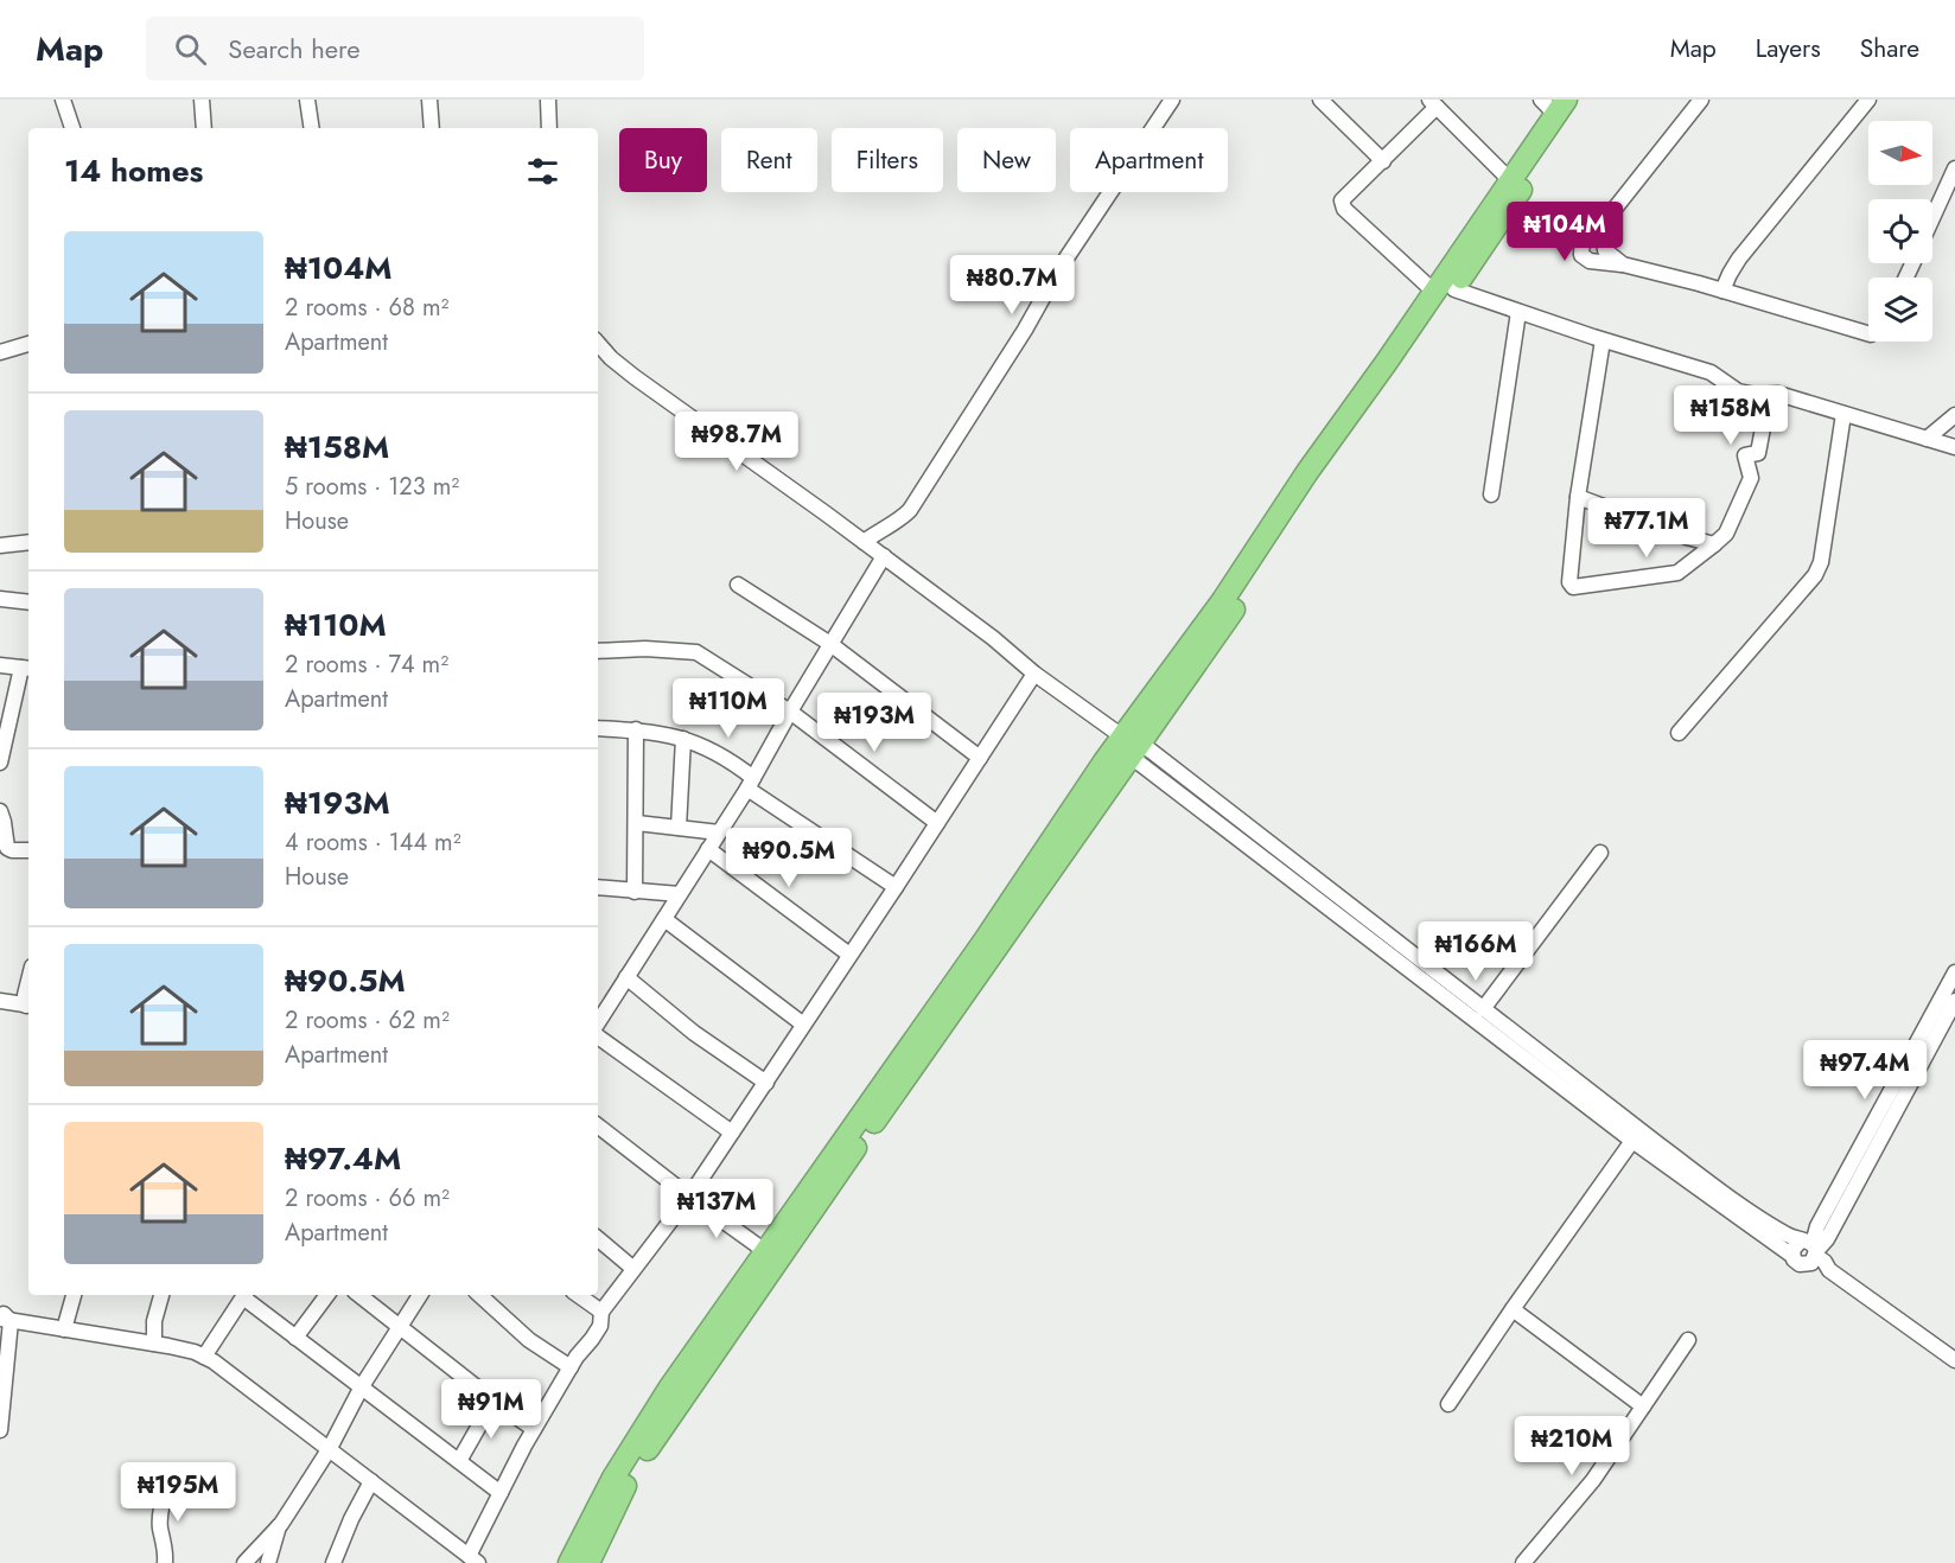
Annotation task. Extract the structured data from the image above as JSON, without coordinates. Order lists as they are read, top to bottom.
{
  "north": "right",
  "page": {
    "header": "Map",
    "search": "Search here",
    "nav": ["Map", "Layers", "Share"],
    "chip": [
      "Buy",
      "Rent",
      "Filters",
      "New",
      "Apartment"
    ],
    "heading": "14 homes",
    "price": [
      "₦104M",
      "₦80.7M",
      "₦158M",
      "₦98.7M",
      "₦77.1M",
      "₦110M",
      "₦193M",
      "₦90.5M",
      "₦166M",
      "₦97.4M",
      "₦137M",
      "₦91M",
      "₦210M",
      "₦195M"
    ],
    "list": [
      {
        "name": "₦104M",
        "note": "2 rooms · 68 m² · Apartment"
      },
      {
        "name": "₦158M",
        "note": "5 rooms · 123 m² · House"
      },
      {
        "name": "₦110M",
        "note": "2 rooms · 74 m² · Apartment"
      },
      {
        "name": "₦193M",
        "note": "4 rooms · 144 m² · House"
      },
      {
        "name": "₦90.5M",
        "note": "2 rooms · 62 m² · Apartment"
      },
      {
        "name": "₦97.4M",
        "note": "2 rooms · 66 m² · Apartment"
      }
    ]
  }
}
